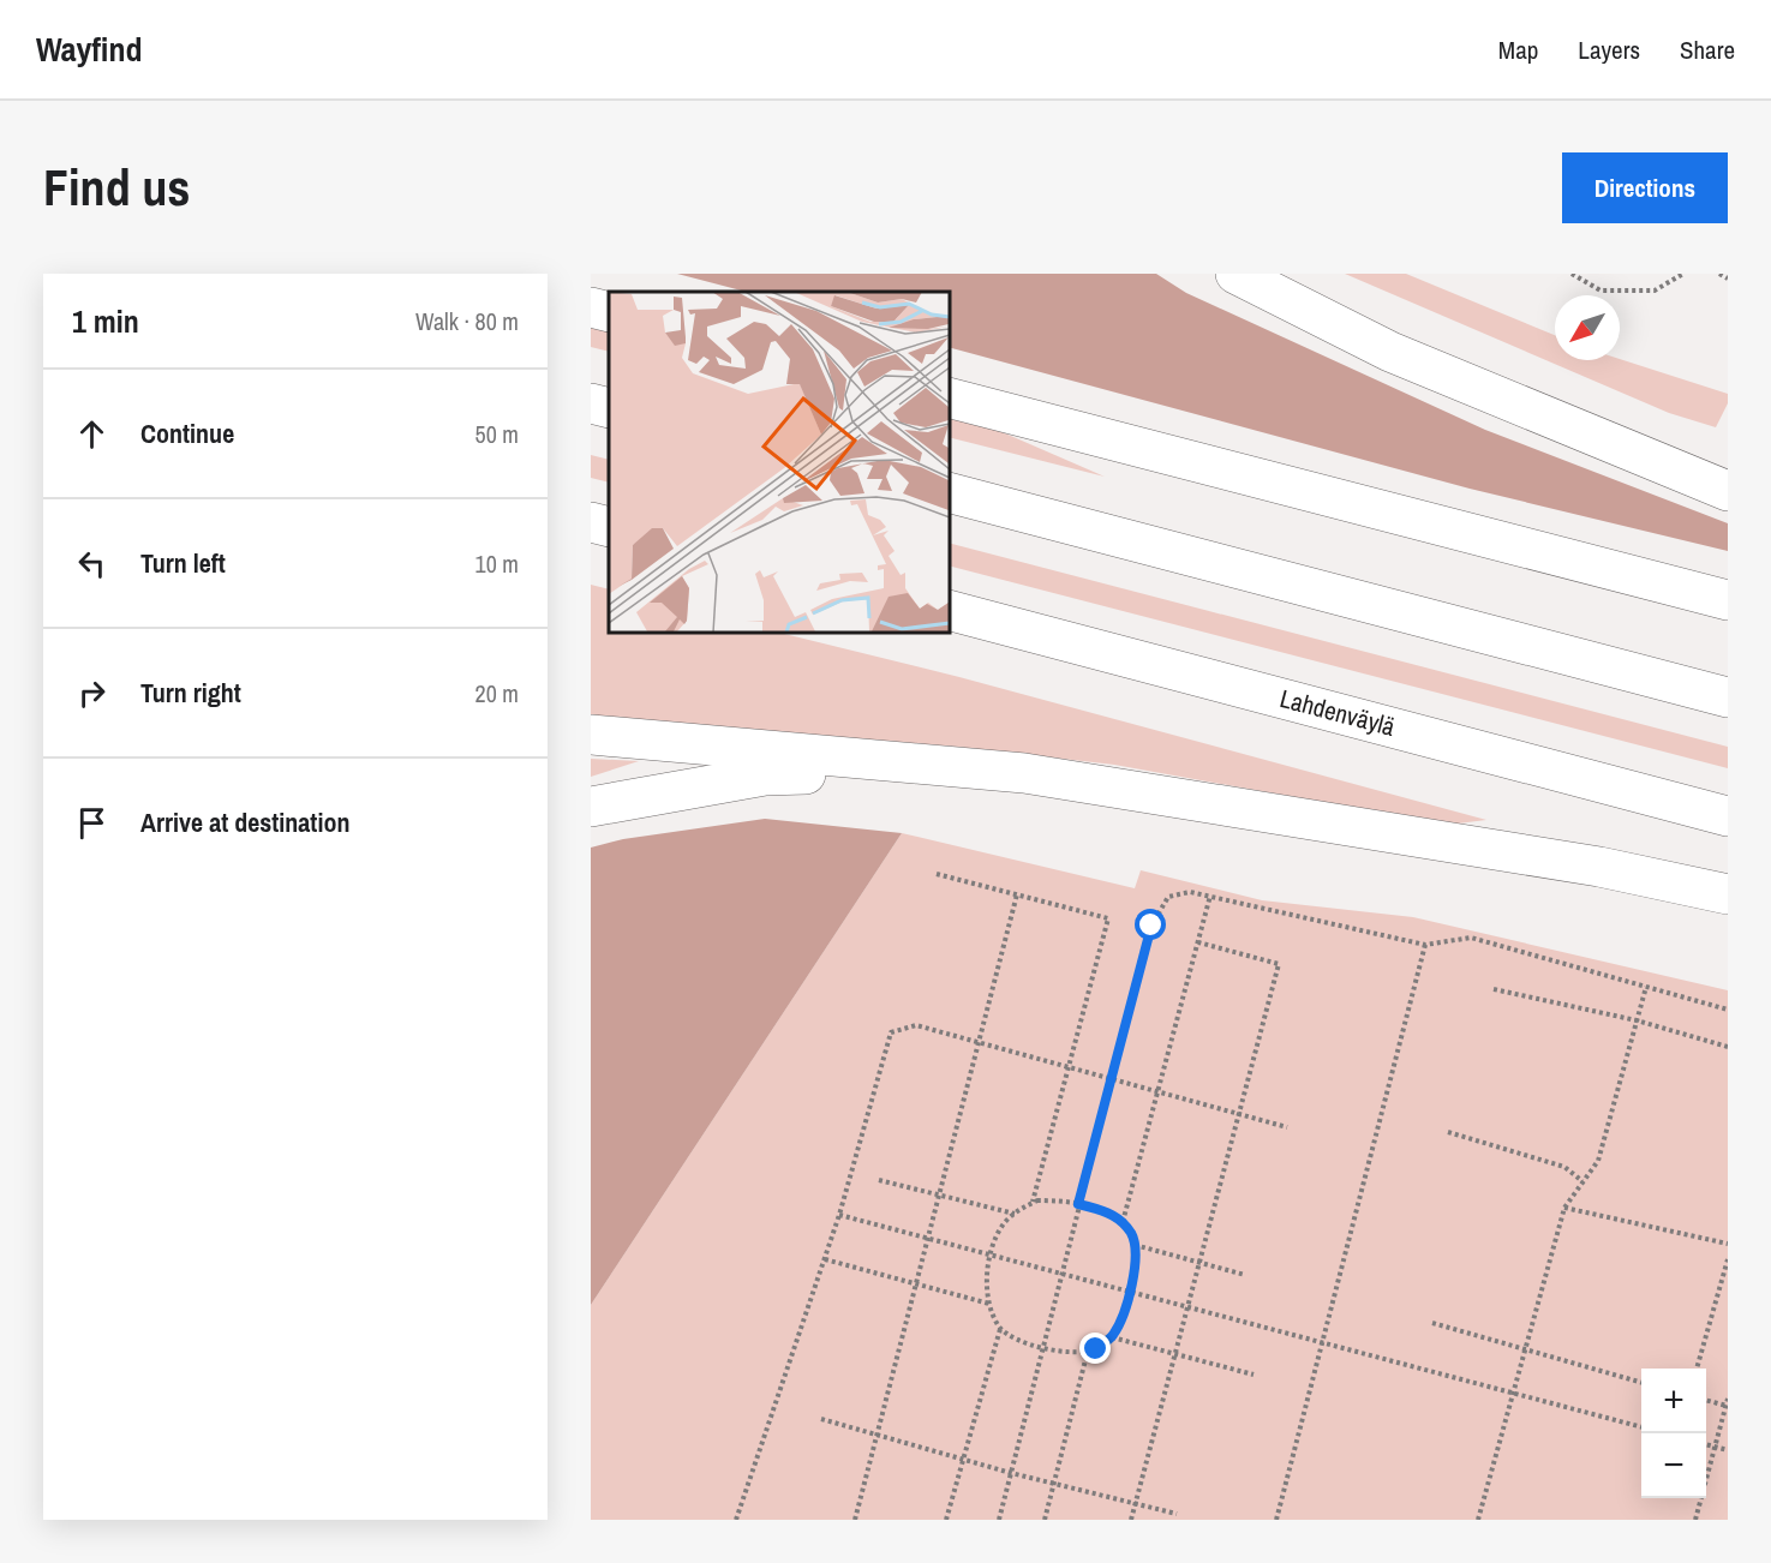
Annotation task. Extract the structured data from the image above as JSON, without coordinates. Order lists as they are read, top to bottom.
{
  "streets": {
    "highway": ["Lahdenväylä"]
  },
  "north": "bottom left",
  "page": {
    "header": "Wayfind",
    "nav": ["Map", "Layers", "Share"],
    "buttons": "Directions",
    "title": "Find us",
    "heading": ["1 min", "Walk · 80 m"],
    "list": [
      ["Continue", "50 m"],
      ["Turn left", "10 m"],
      ["Turn right", "20 m"],
      "Arrive at destination"
    ],
    "map_buttons": ["+", "−"]
  }
}
